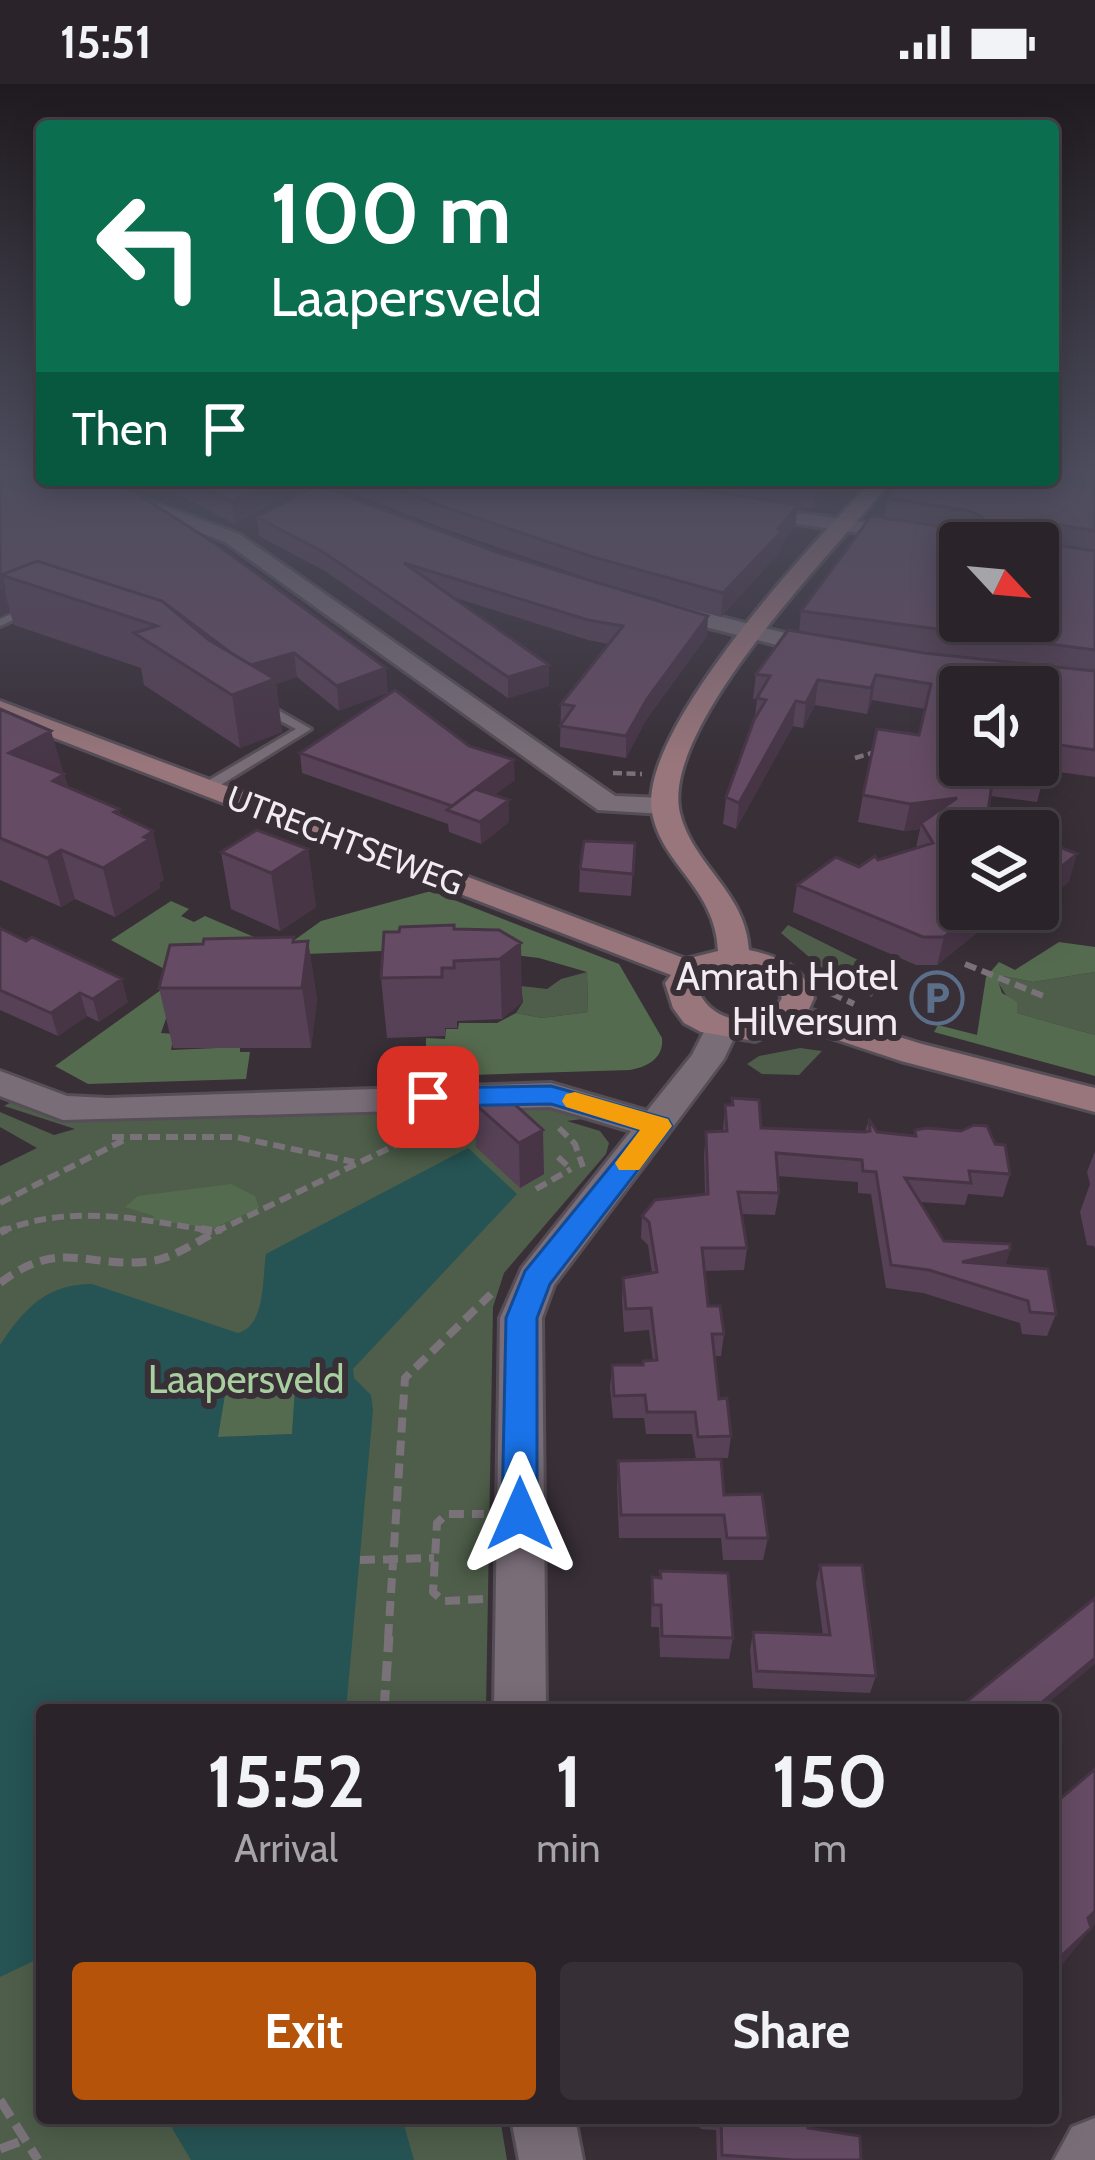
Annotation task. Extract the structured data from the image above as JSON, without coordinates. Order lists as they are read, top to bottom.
{
  "streets": {
    "main road": ["UTRECHTSEWEG"]
  },
  "parks": ["Laapersveld"],
  "places": {
    "parking": ["Amrath Hotel Hilversum"]
  },
  "north": "bottom right",
  "page": {
    "status": "15:51",
    "turn": ["100 m", "Laapersveld"],
    "then": "Then",
    "eta": [
      "15:52",
      "Arrival",
      "1",
      "min",
      "150",
      "m"
    ],
    "buttons": ["Exit", "Share"]
  }
}
